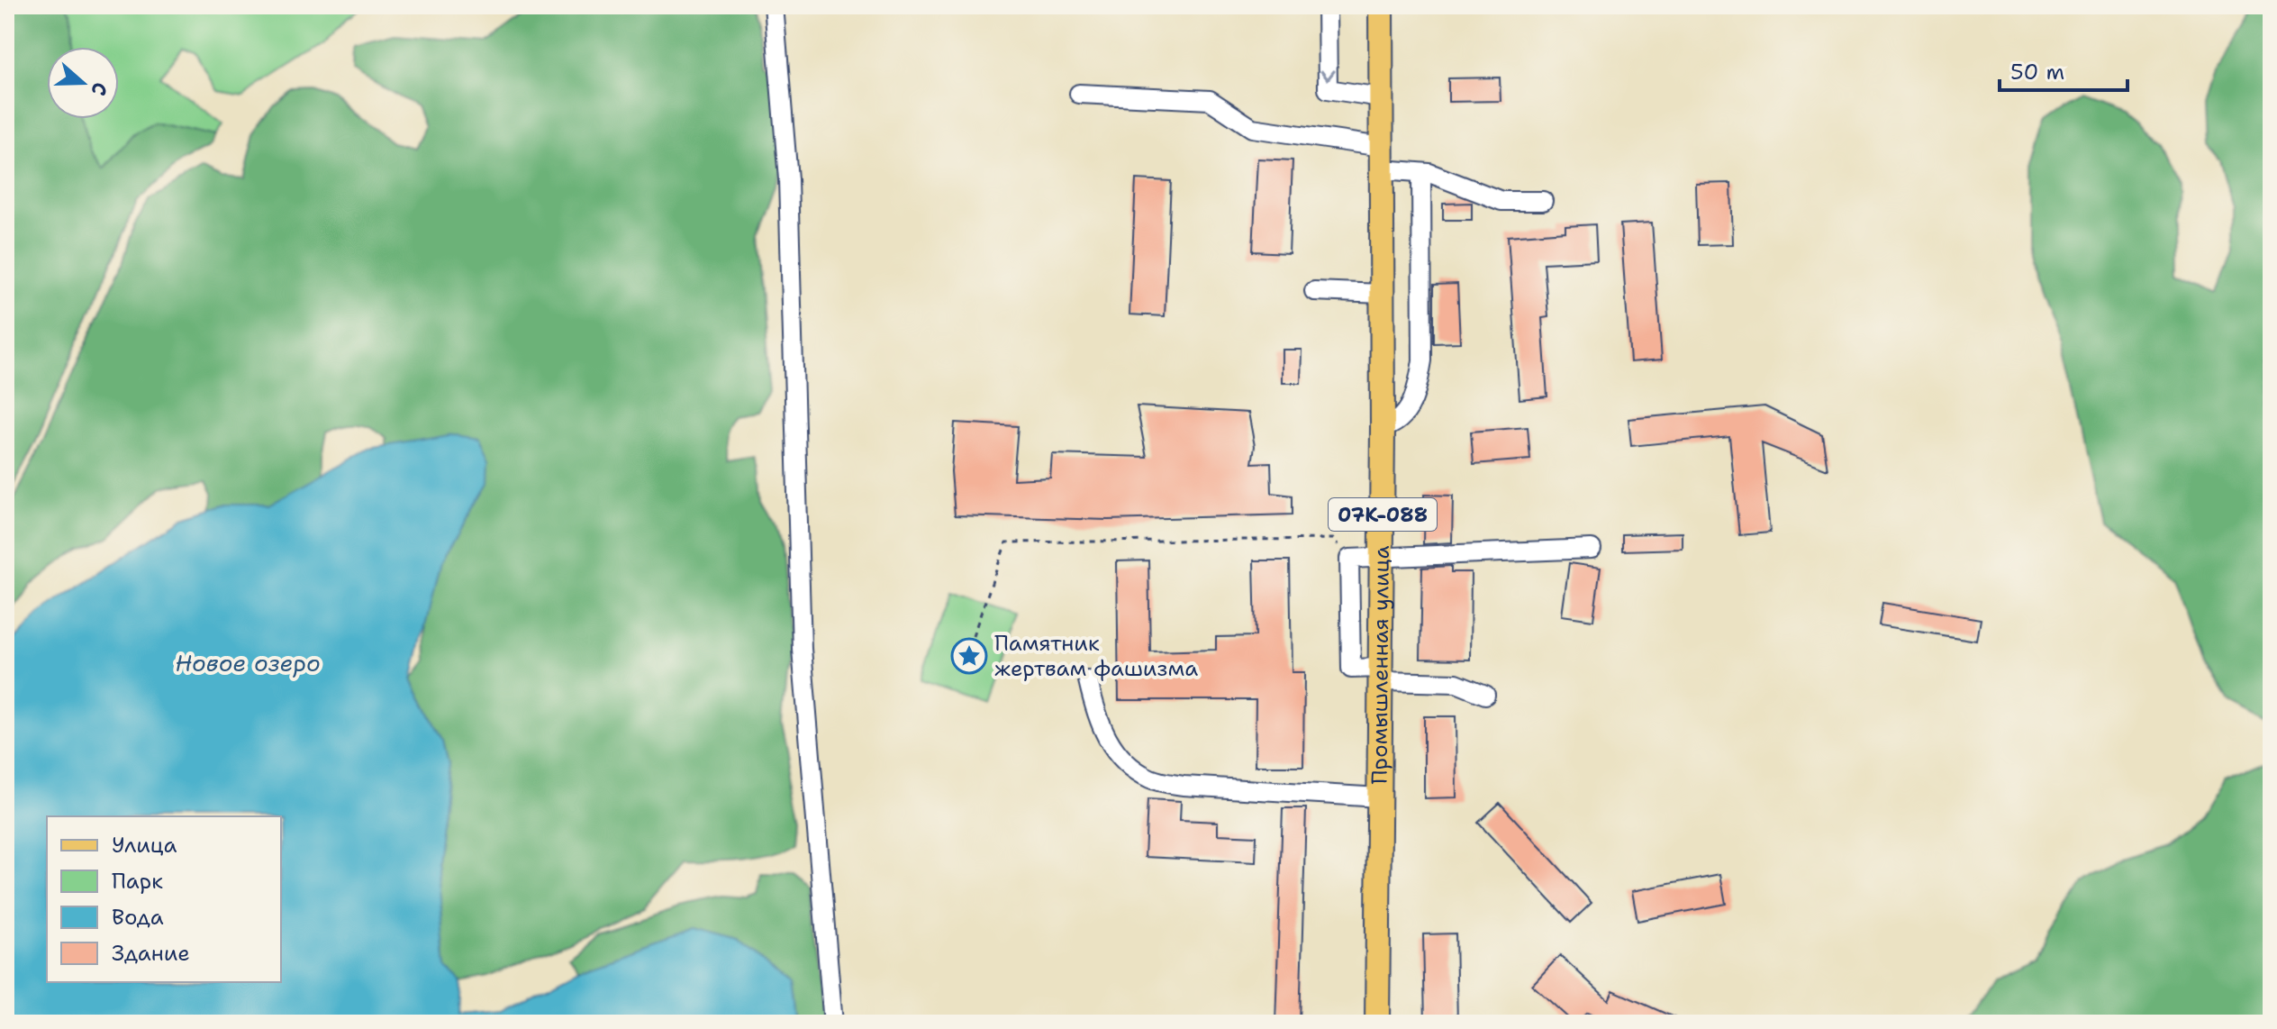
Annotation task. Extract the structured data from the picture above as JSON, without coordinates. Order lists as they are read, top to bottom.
{
  "streets": {
    "main road": ["07К-088", "Промышленная улица"]
  },
  "water": ["Новое озеро"],
  "places": {
    "place": ["Памятник жертвам фашизма"]
  },
  "legend": [
    "Улица",
    "Парк",
    "Вода",
    "Здание"
  ],
  "scale_bar": "50 m",
  "north": "right"
}
